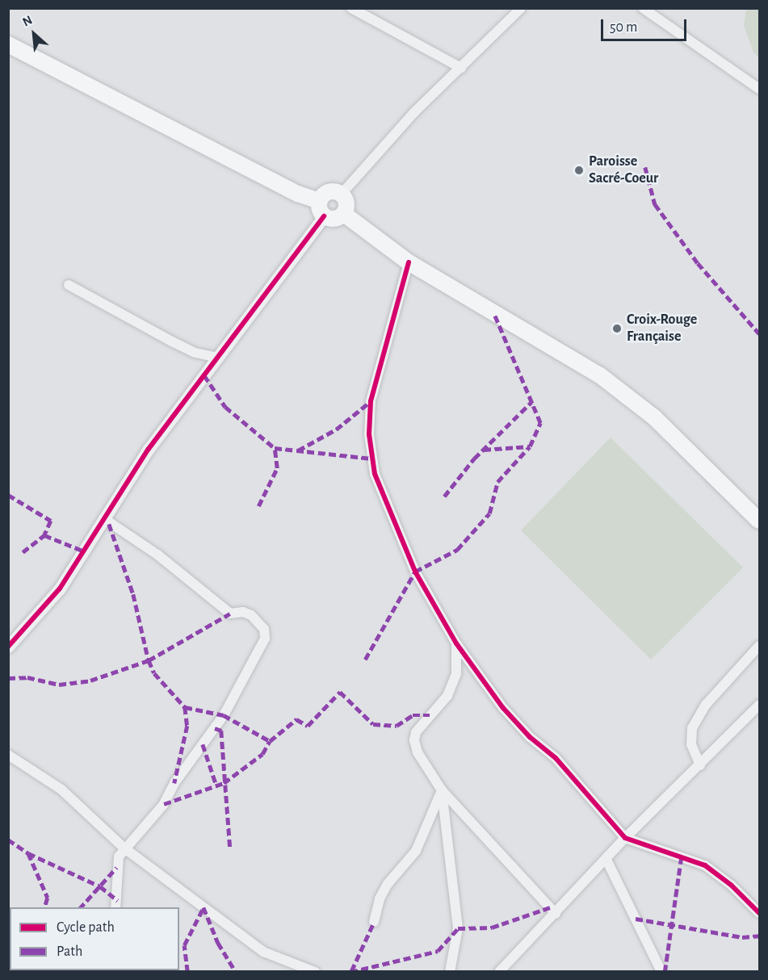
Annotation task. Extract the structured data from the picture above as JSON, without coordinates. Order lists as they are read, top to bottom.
{
  "places": ["Paroisse Sacré-Coeur", "Croix-Rouge Française"],
  "legend": ["Cycle path", "Path"],
  "scale_bar": "50 m",
  "north": "top left"
}
